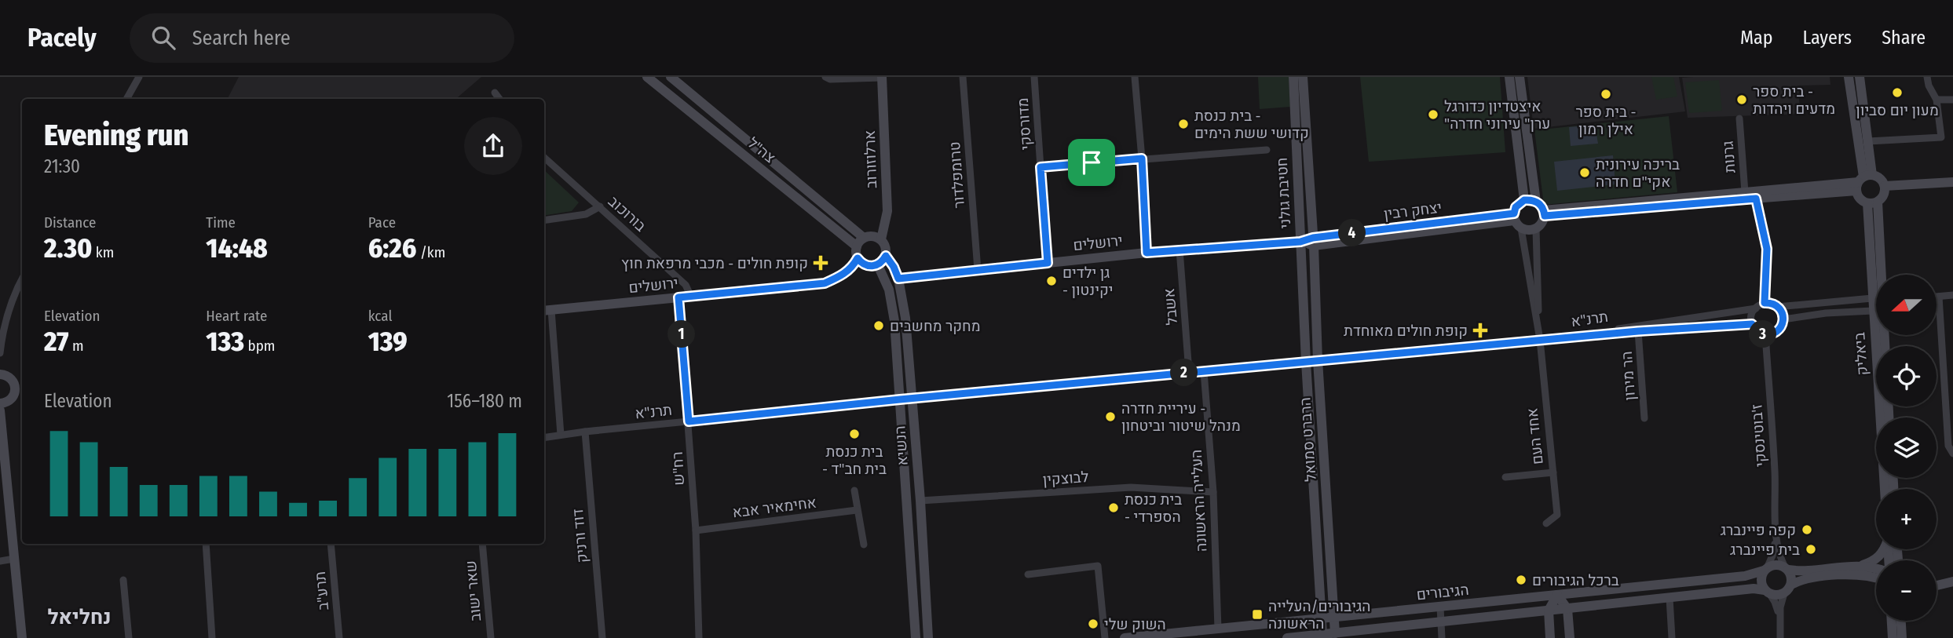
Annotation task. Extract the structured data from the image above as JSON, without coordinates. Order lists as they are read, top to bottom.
{
  "streets": {
    "street": [
      "מדורסקי",
      "צה\"ל",
      "גרנות",
      "ארלוזורוב",
      "טרומפלדור",
      "חטיבת גולני",
      "יצחק רבין",
      "בורוכוב",
      "ירושלים",
      "אשבל",
      "תרנ\"א",
      "ביאליק",
      "הר מירון",
      "ז'בוטינסקי",
      "אחד העם",
      "הרברט סמואל",
      "הנשיא",
      "רח\"ש",
      "לבוצקין",
      "העלייה הראשונה",
      "אחימאיר אבא",
      "דוד ורניק",
      "תרע\"ב",
      "שאר ישוב",
      "הגיבורים"
    ]
  },
  "crossings": [
    ["צה\"ל", "ארלוזורוב"],
    ["צה\"ל", "ירושלים"],
    ["צה\"ל", "הנשיא"],
    ["ארלוזורוב", "ירושלים"],
    ["ארלוזורוב", "הנשיא"],
    ["טרומפלדור", "ירושלים"],
    ["חטיבת גולני", "יצחק רבין"],
    ["חטיבת גולני", "ירושלים"],
    ["חטיבת גולני", "הרברט סמואל"],
    ["יצחק רבין", "ירושלים"],
    ["יצחק רבין", "אחד העם"],
    ["יצחק רבין", "הרברט סמואל"],
    ["בורוכוב", "ירושלים"],
    ["ירושלים", "אשבל"],
    ["ירושלים", "הרברט סמואל"],
    ["ירושלים", "הנשיא"],
    ["ירושלים", "רח\"ש"],
    ["תרנ\"א", "הר מירון"],
    ["תרנ\"א", "ז'בוטינסקי"],
    ["תרנ\"א", "אחד העם"],
    ["תרנ\"א", "הרברט סמואל"],
    ["תרנ\"א", "הנשיא"],
    ["תרנ\"א", "רח\"ש"],
    ["תרנ\"א", "העלייה הראשונה"],
    ["תרנ\"א", "דוד ורניק"],
    ["ז'בוטינסקי", "הגיבורים"],
    ["הרברט סמואל", "הגיבורים"],
    ["הנשיא", "לבוצקין"],
    ["רח\"ש", "אחימאיר אבא"],
    ["לבוצקין", "העלייה הראשונה"],
    ["העלייה הראשונה", "הגיבורים"]
  ],
  "districts": ["נחליאל"],
  "places": {
    "other": [
      "מעון יום סביון",
      "בית ספר - אילן רמון",
      "בית ספר - מדעים ויהדות",
      "איצטדיון כדורגל \"ערן\" עירוני חדרה",
      "בית כנסת - קדושי ששת הימים",
      "בריכה עירונית אקי\"ם חדרה",
      "גן ילדים - יקינטון",
      "מחקר מחשבים",
      "עיריית חדרה - מנהל שיטור וביטחון",
      "בית כנסת - בית חב\"ד",
      "בית כנסת - הספרדי",
      "קפה פיינברג",
      "בית פיינברג",
      "ברכל הגיבורים",
      "השוק שלי"
    ],
    "health": ["קופת חולים - מכבי מרפאת חוץ", "קופת חולים מאוחדת"],
    "transit": ["הגיבורים/העלייה הראשונה"]
  },
  "north": "left",
  "page": {
    "header": "Pacely",
    "search": "Search here",
    "nav": ["Map", "Layers", "Share"],
    "heading": ["Evening run", "21:30"],
    "stats": [
      ["Distance", "2.30 km"],
      ["Time", "14:48"],
      ["Pace", "6:26 /km"],
      ["Elevation", "27 m"],
      ["Heart rate", "133 bpm"],
      ["kcal", "139"]
    ],
    "pins": [
      "4",
      "1",
      "3",
      "2"
    ],
    "map_buttons": ["+", "−"],
    "chart": ["Elevation", "156–180 m"]
  }
}
